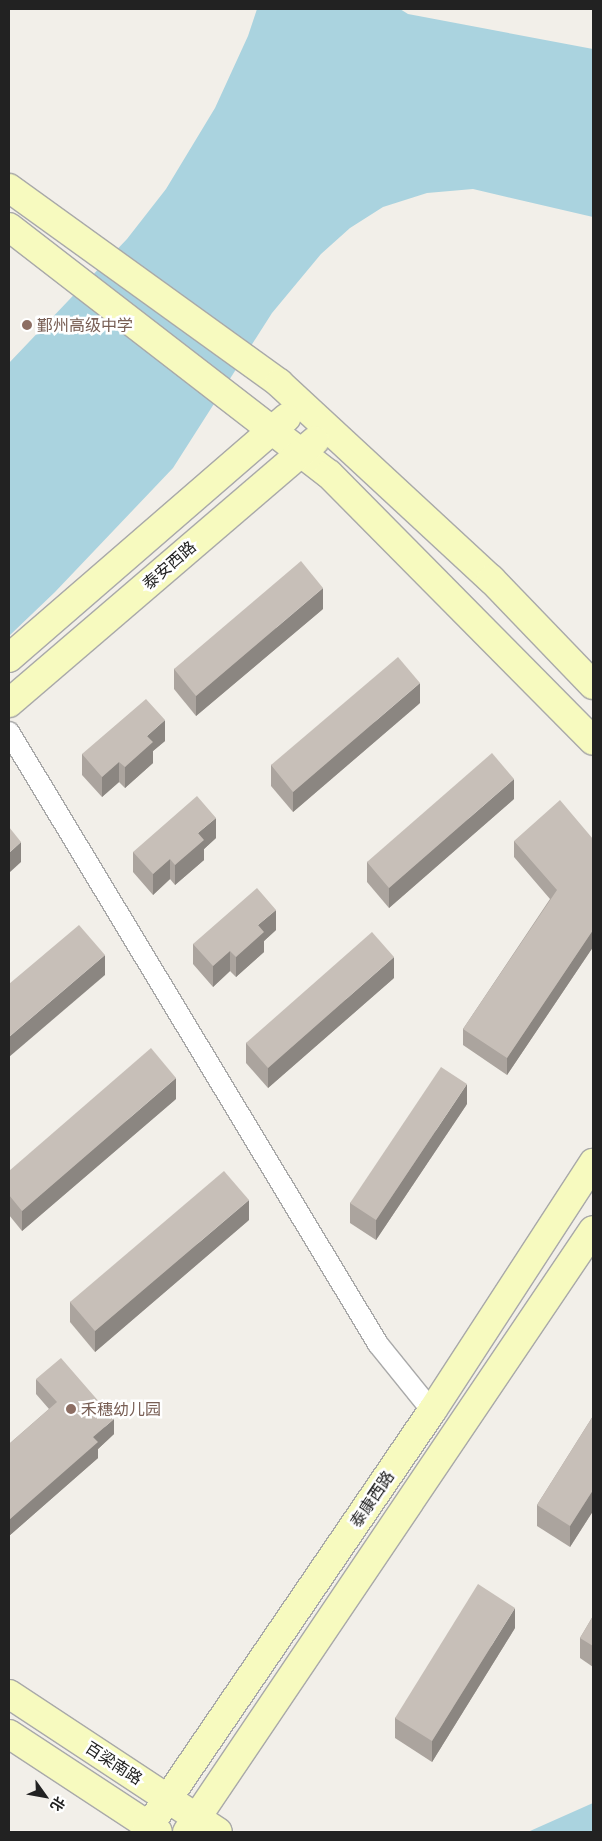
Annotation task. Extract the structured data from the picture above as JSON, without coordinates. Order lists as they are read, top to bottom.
{
  "streets": {
    "main road": ["泰安西路", "泰康西路", "百梁南路"]
  },
  "crossings": [
    ["泰康西路", "百梁南路"]
  ],
  "places": ["鄞州高级中学", "禾穗幼儿园"],
  "north": "bottom right"
}
